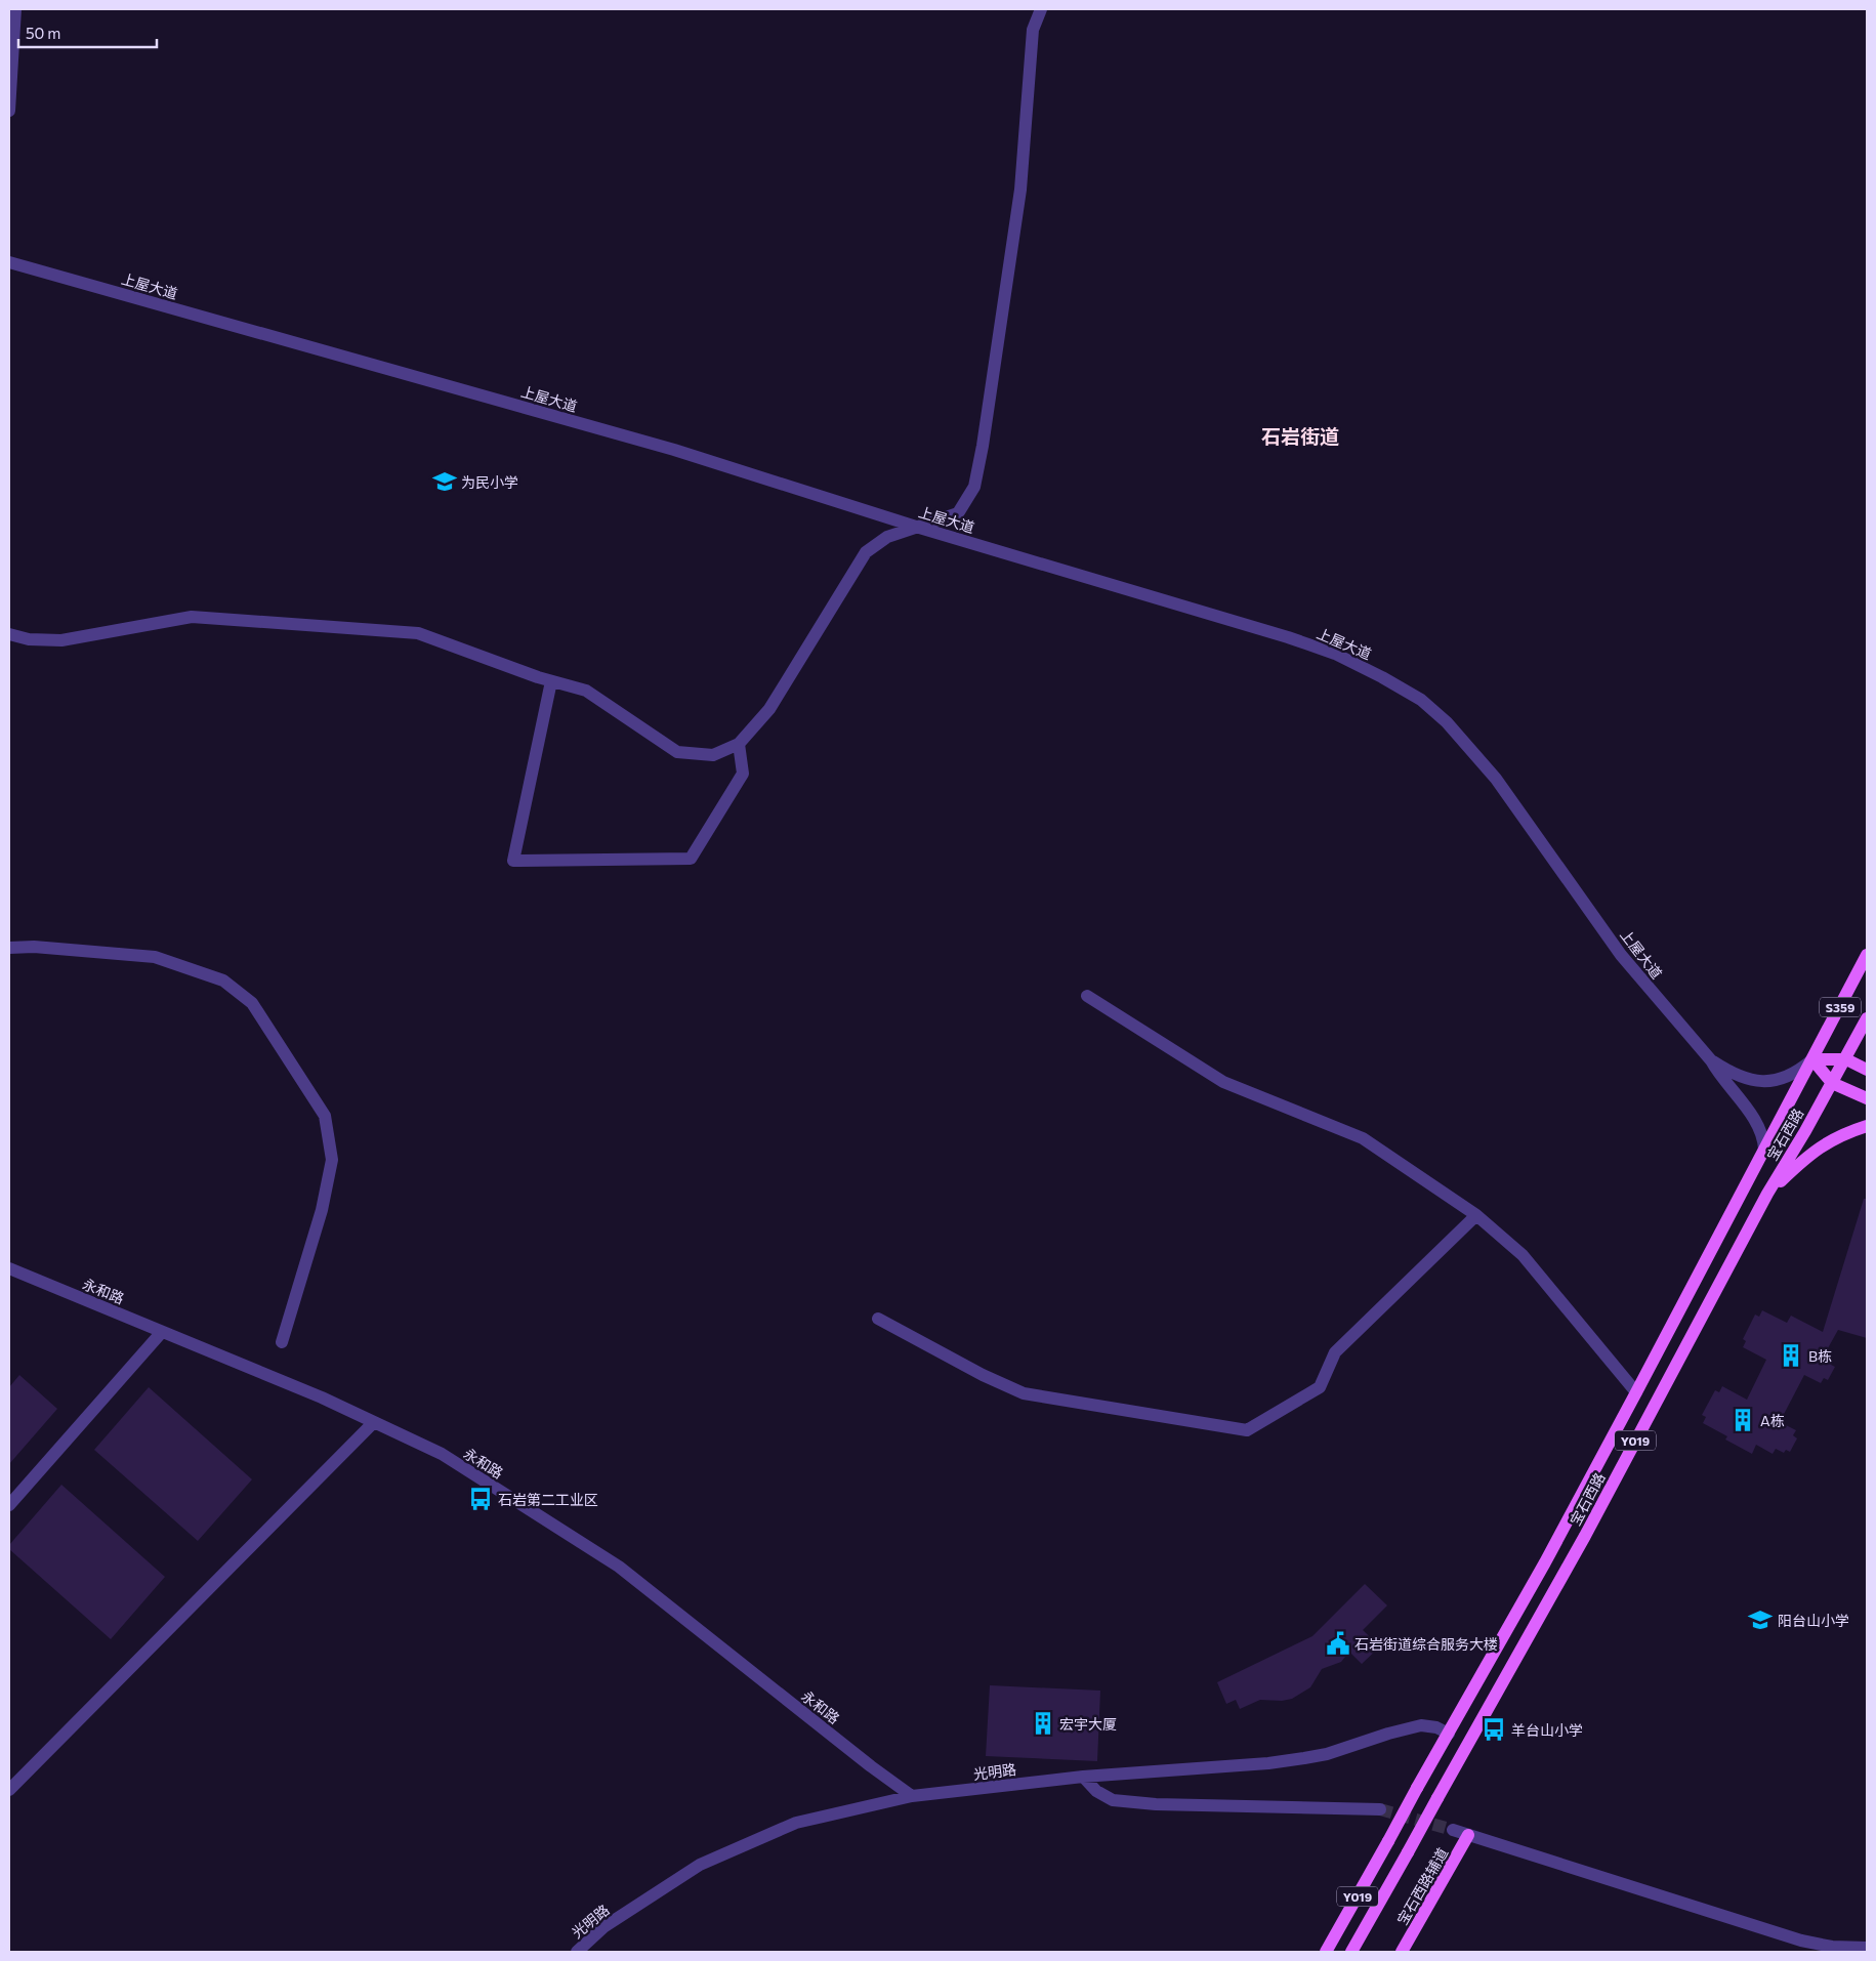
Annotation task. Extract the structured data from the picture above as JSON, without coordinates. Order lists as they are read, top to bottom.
{
  "streets": {
    "main road": [
      "S359",
      "宝石西路",
      "Y019",
      "宝石西路辅道"
    ],
    "street": ["上屋大道", "永和路", "光明路"]
  },
  "crossings": [
    ["上屋大道", "S359"],
    ["上屋大道", "宝石西路"],
    ["S359", "宝石西路"],
    ["宝石西路", "光明路"],
    ["永和路", "光明路"]
  ],
  "districts": ["石岩街道"],
  "places": {
    "school or university": ["为民小学", "阳台山小学"],
    "building": ["B栋", "A栋", "宏宇大厦"],
    "bus stop": ["石岩第二工业区", "羊台山小学"],
    "public building": ["石岩街道综合服务大楼"]
  },
  "scale_bar": "50 m"
}
